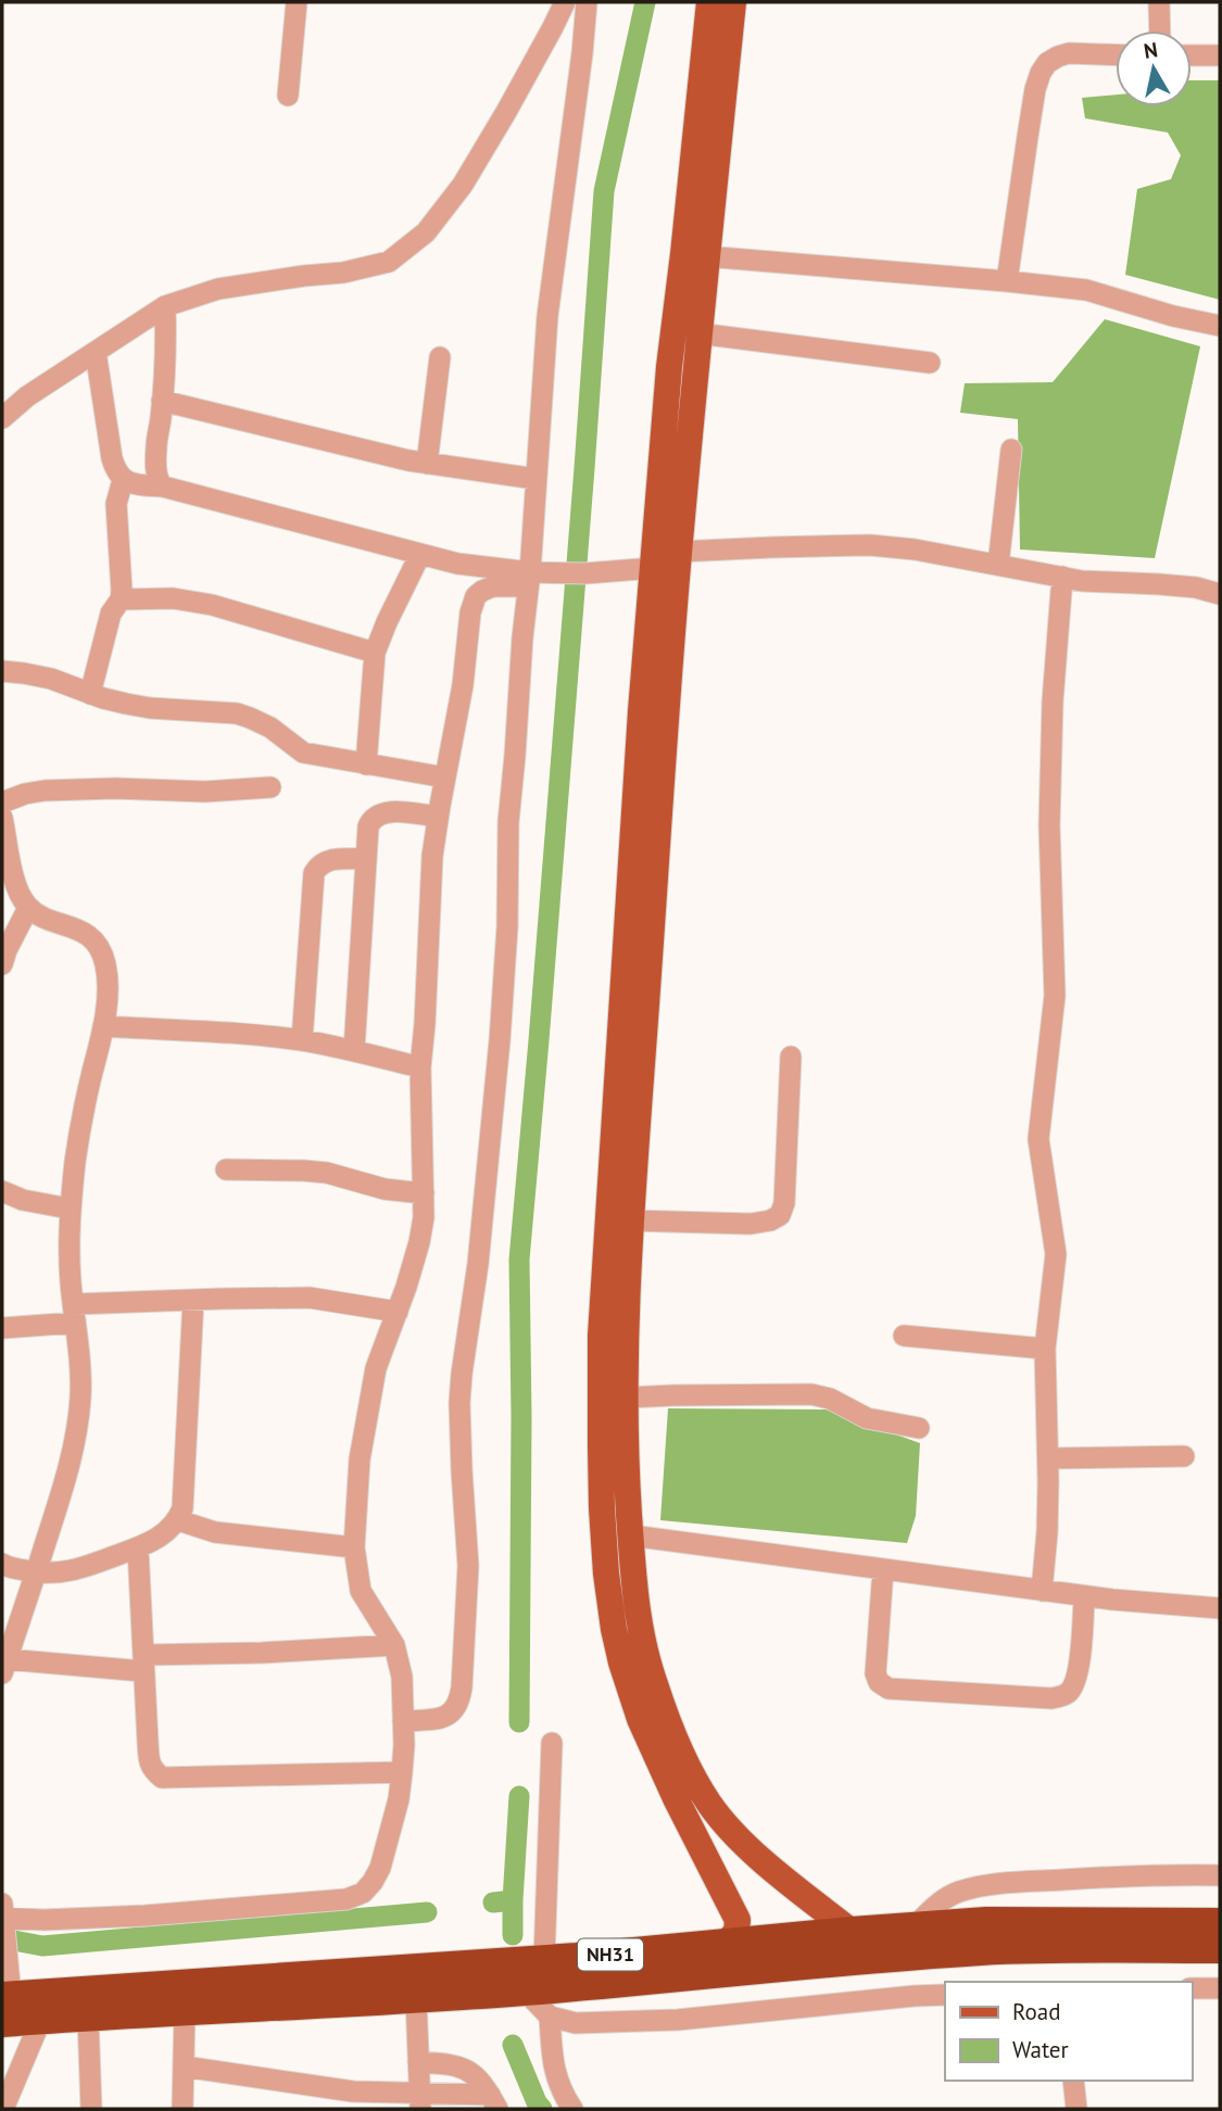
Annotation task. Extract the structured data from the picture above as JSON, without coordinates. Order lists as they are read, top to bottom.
{
  "streets": {
    "highway": ["NH31"]
  },
  "legend": ["Road", "Water"],
  "north": "top"
}
